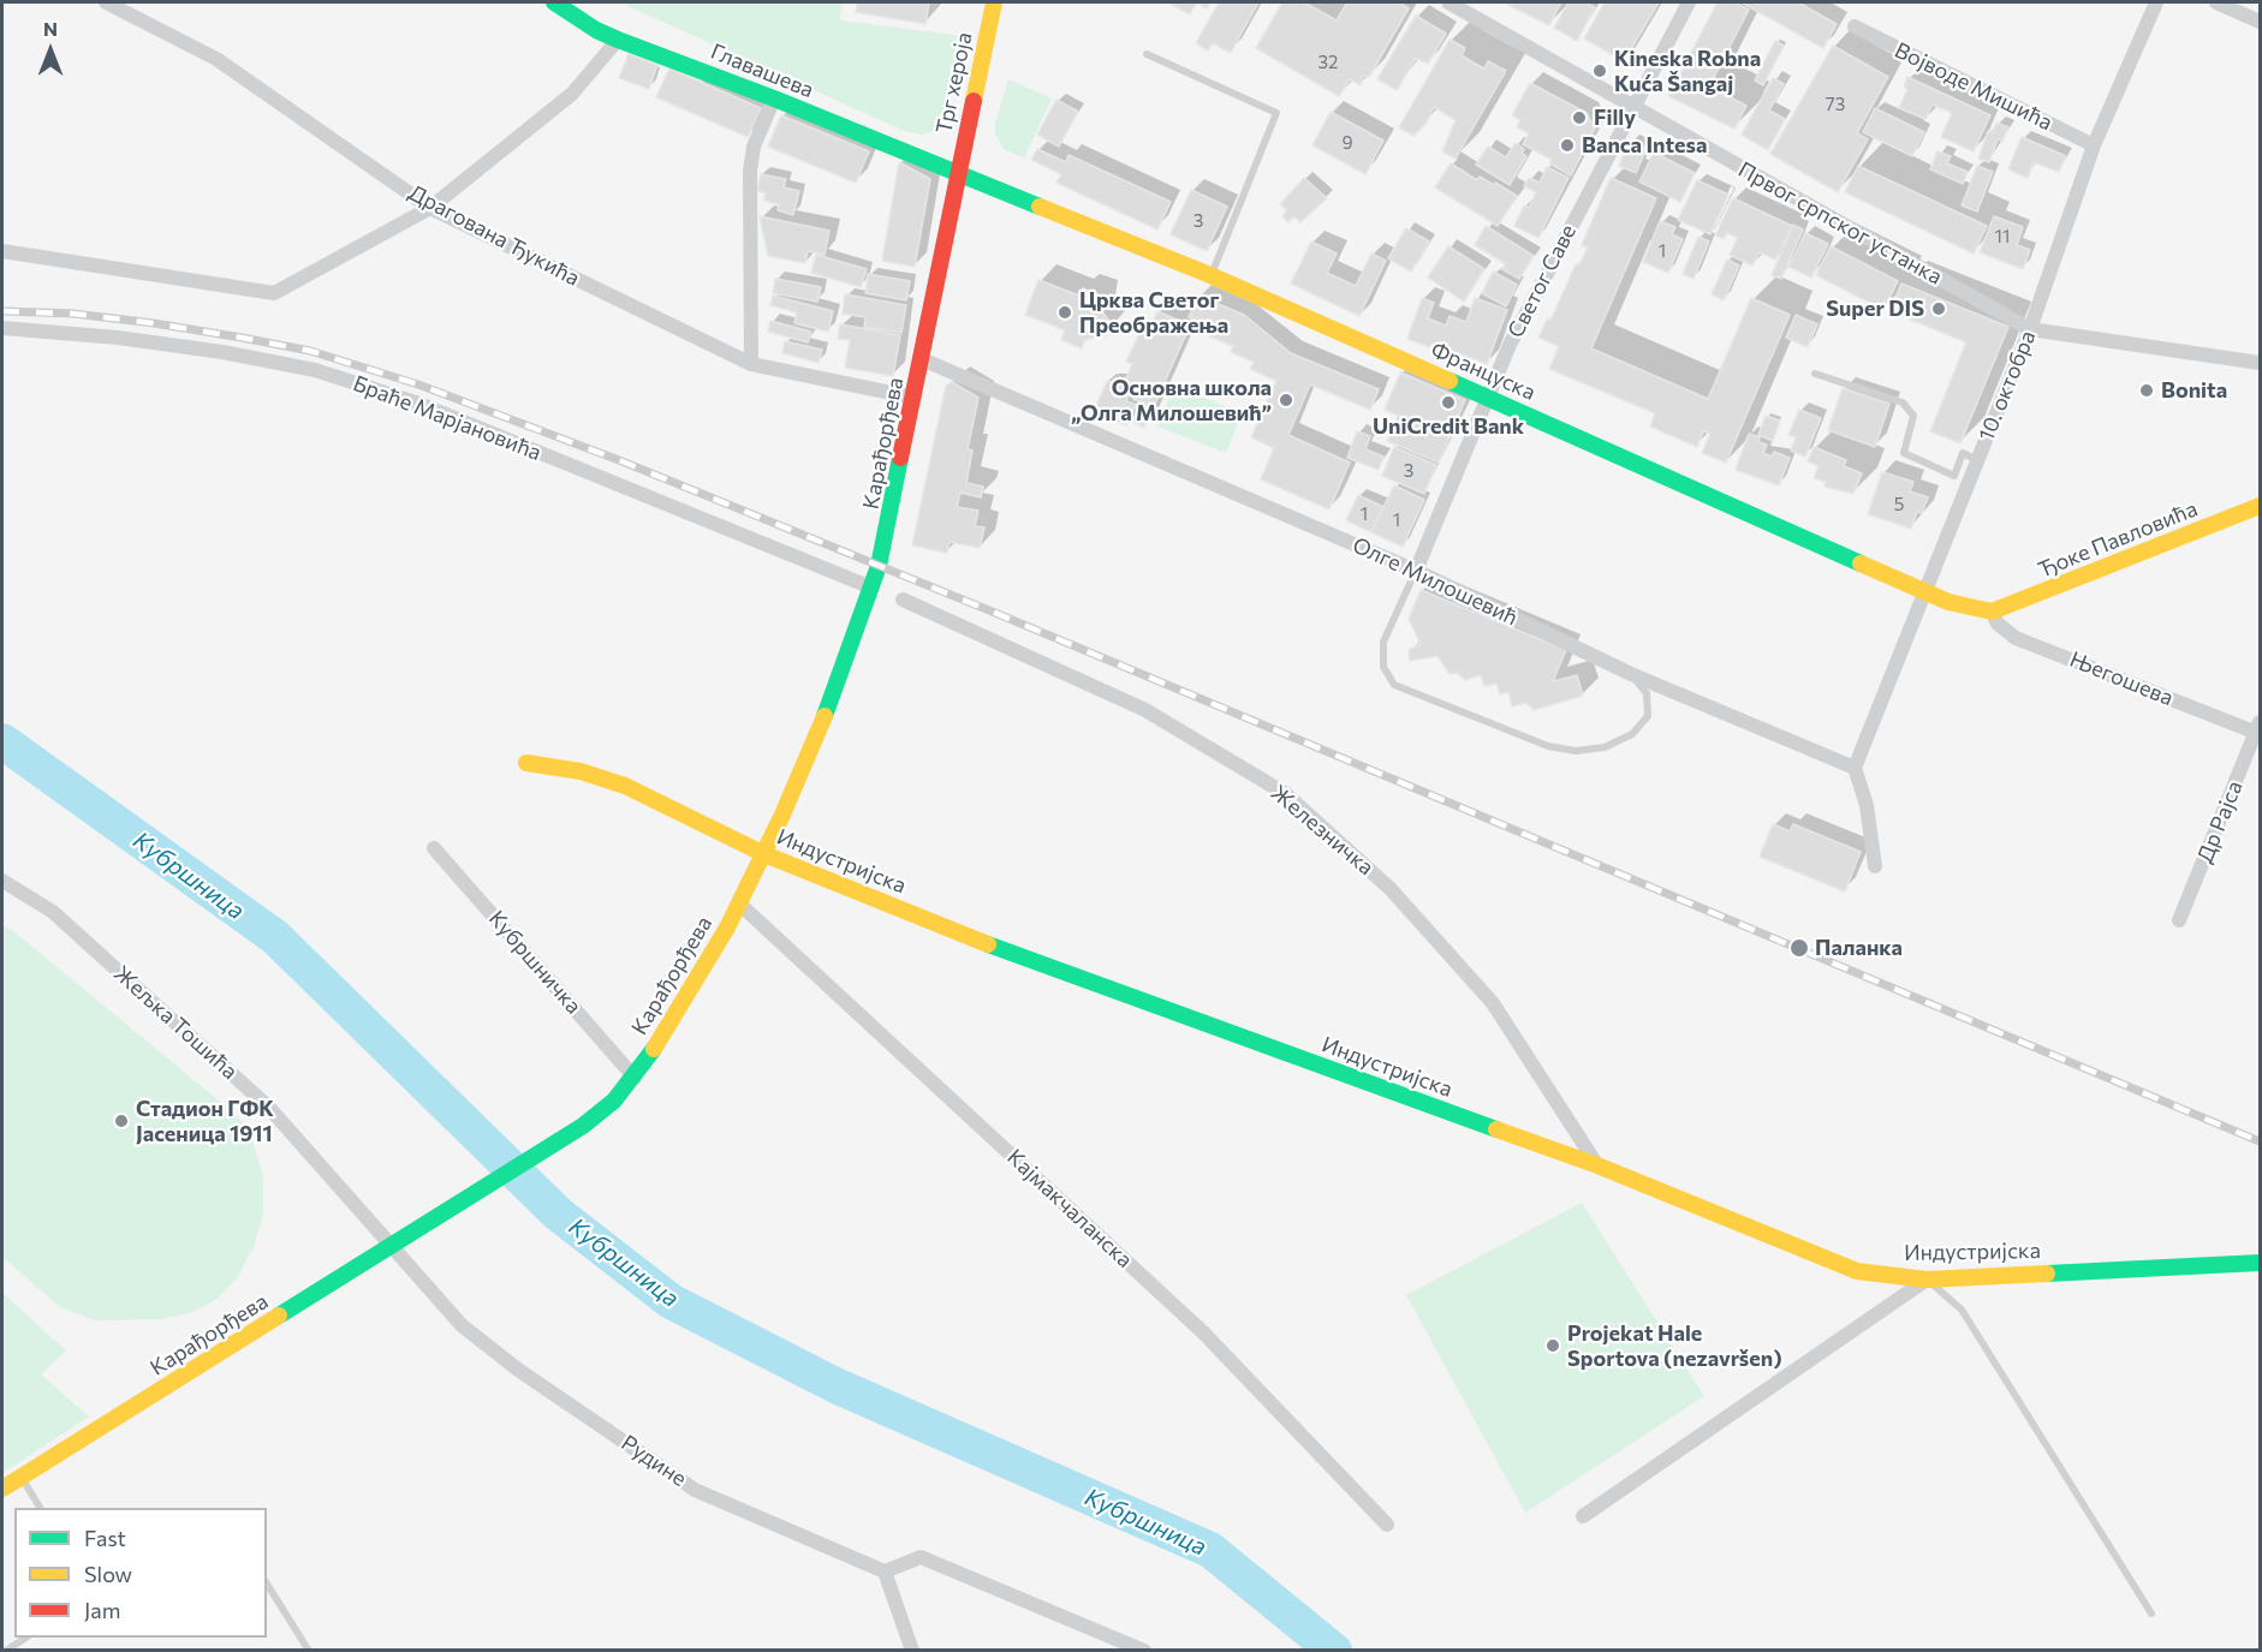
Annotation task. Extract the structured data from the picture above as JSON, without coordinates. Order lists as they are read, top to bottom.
{
  "streets": {
    "main road": [
      "Главашева",
      "Трг хероја",
      "Француска",
      "Карађорђева",
      "Ђоке Павловића",
      "Индустријска"
    ],
    "street": [
      "Војводе Мишића",
      "Првог српског устанка",
      "Драгована Ђукића",
      "Светог Саве",
      "10. октобра",
      "Браће Марјановића",
      "Олге Милошевић",
      "Његошева",
      "Др Рајса",
      "Железничка",
      "Кубршничка",
      "Жељка Тошића",
      "Кајмакчаланска",
      "Рудине"
    ]
  },
  "crossings": [
    ["Главашева", "Трг хероја"],
    ["Главашева", "Француска"],
    ["Главашева", "Карађорђева"],
    ["Трг хероја", "Француска"],
    ["Трг хероја", "Карађорђева"],
    ["Војводе Мишића", "10. октобра"],
    ["Првог српског устанка", "Светог Саве"],
    ["Првог српског устанка", "10. октобра"],
    ["Драгована Ђукића", "Карађорђева"],
    ["Светог Саве", "Француска"],
    ["Светог Саве", "Олге Милошевић"],
    ["Француска", "10. октобра"],
    ["Француска", "Карађорђева"],
    ["Француска", "Ђоке Павловића"],
    ["Француска", "Његошева"],
    ["10. октобра", "Олге Милошевић"],
    ["Браће Марјановића", "Карађорђева"],
    ["Карађорђева", "Олге Милошевић"],
    ["Карађорђева", "Индустријска"],
    ["Карађорђева", "Кубршничка"],
    ["Карађорђева", "Жељка Тошића"],
    ["Карађорђева", "Кајмакчаланска"],
    ["Карађорђева", "Рудине"],
    ["Ђоке Павловића", "Његошева"],
    ["Његошева", "Др Рајса"],
    ["Железничка", "Индустријска"],
    ["Жељка Тошића", "Рудине"]
  ],
  "water": ["Кубршница"],
  "places": [
    "Kineska Robna Kuća Šangaj",
    "Filly",
    "Banca Intesa",
    "Super DIS",
    "Црква Светог Преображења",
    "Bonita",
    "Основна школа „Олга Милошевић”",
    "UniCredit Bank",
    "Паланка",
    "Стадион ГФК Јасеница 1911",
    "Projekat Hale Sportova (nezavršen)"
  ],
  "house_numbers": [
    "32",
    "73",
    "9",
    "3",
    "11",
    "1",
    "3",
    "5",
    "1",
    "1"
  ],
  "legend": ["Fast", "Slow", "Jam"],
  "north": "top"
}
